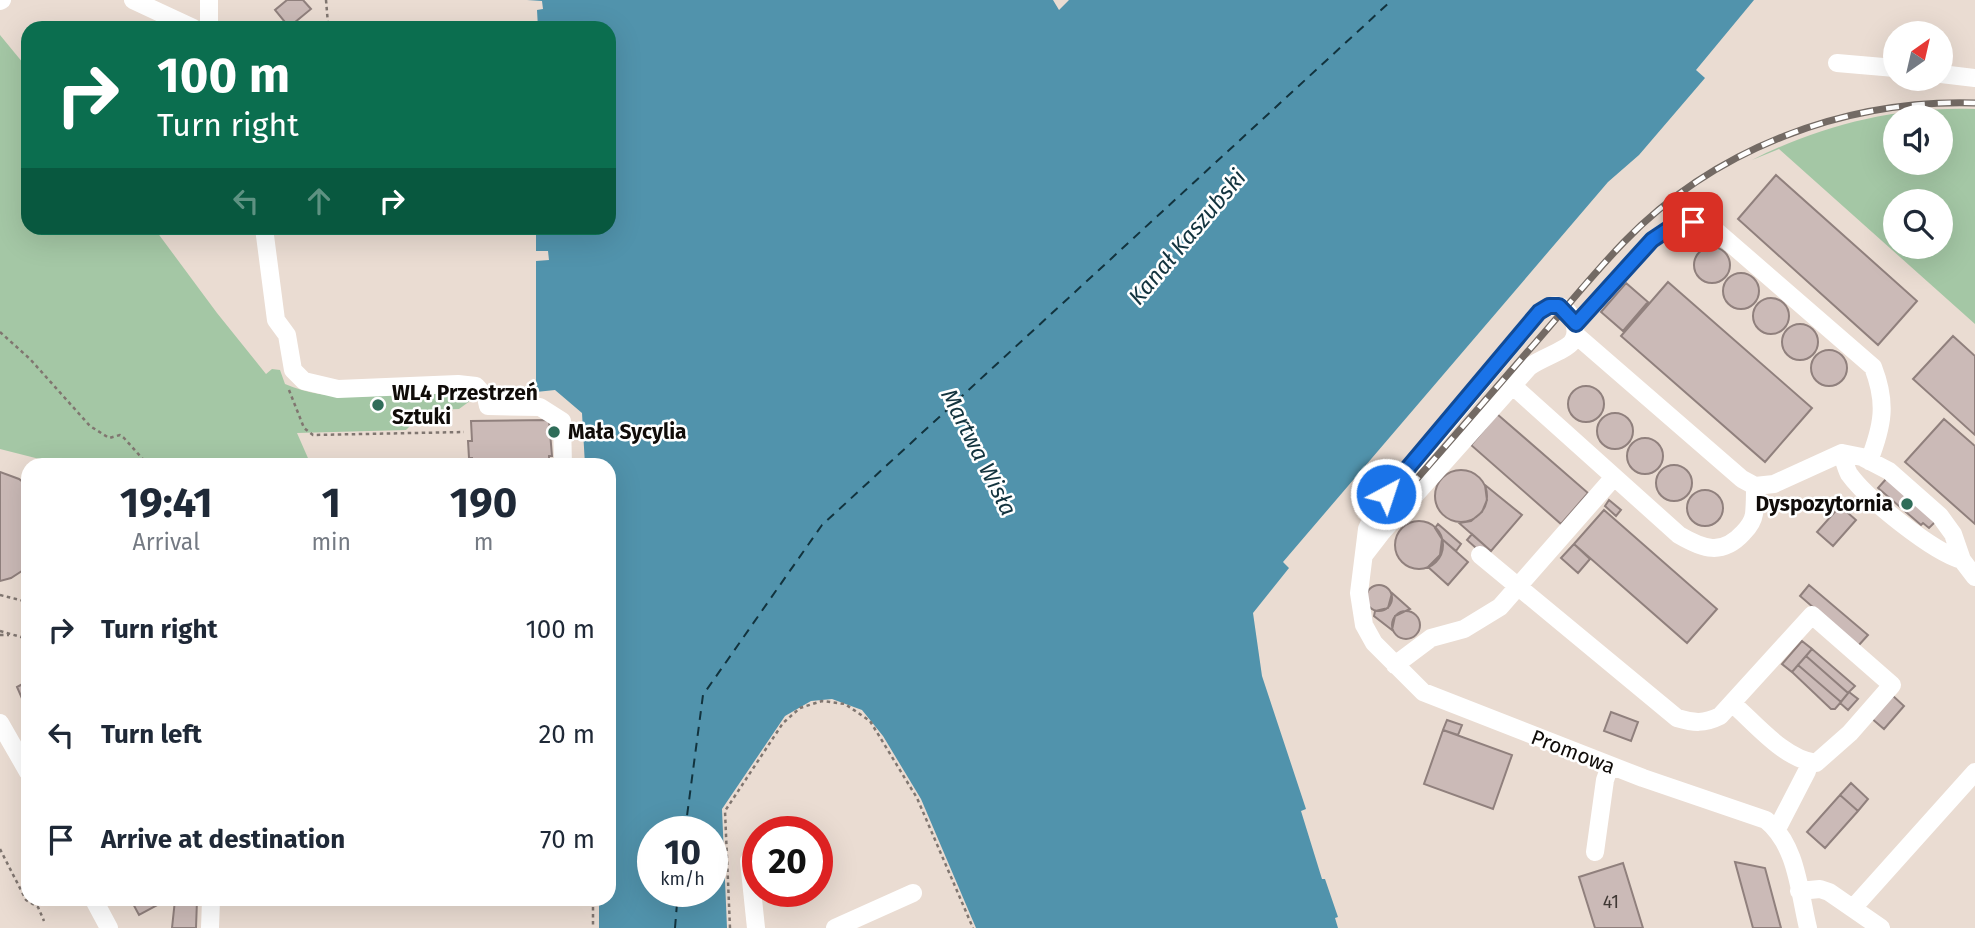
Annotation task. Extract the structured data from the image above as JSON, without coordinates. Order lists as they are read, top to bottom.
{
  "streets": {
    "street": ["Promowa"]
  },
  "water": ["Kanał Kaszubski", "Martwa Wisła"],
  "places": ["WL4 Przestrzeń Sztuki", "Mała Sycylia", "Dyspozytornia"],
  "house_numbers": ["41"],
  "north": "top right",
  "page": {
    "turn": ["100 m", "Turn right"],
    "eta": [
      "19:41",
      "Arrival",
      "1",
      "min",
      "190",
      "m"
    ],
    "list": [
      {
        "name": "Turn right",
        "value": "100 m"
      },
      {
        "name": "Turn left",
        "value": "20 m"
      },
      {
        "name": "Arrive at destination",
        "value": "70 m"
      }
    ],
    "speed": "10 km/h",
    "limit": "20"
  }
}
